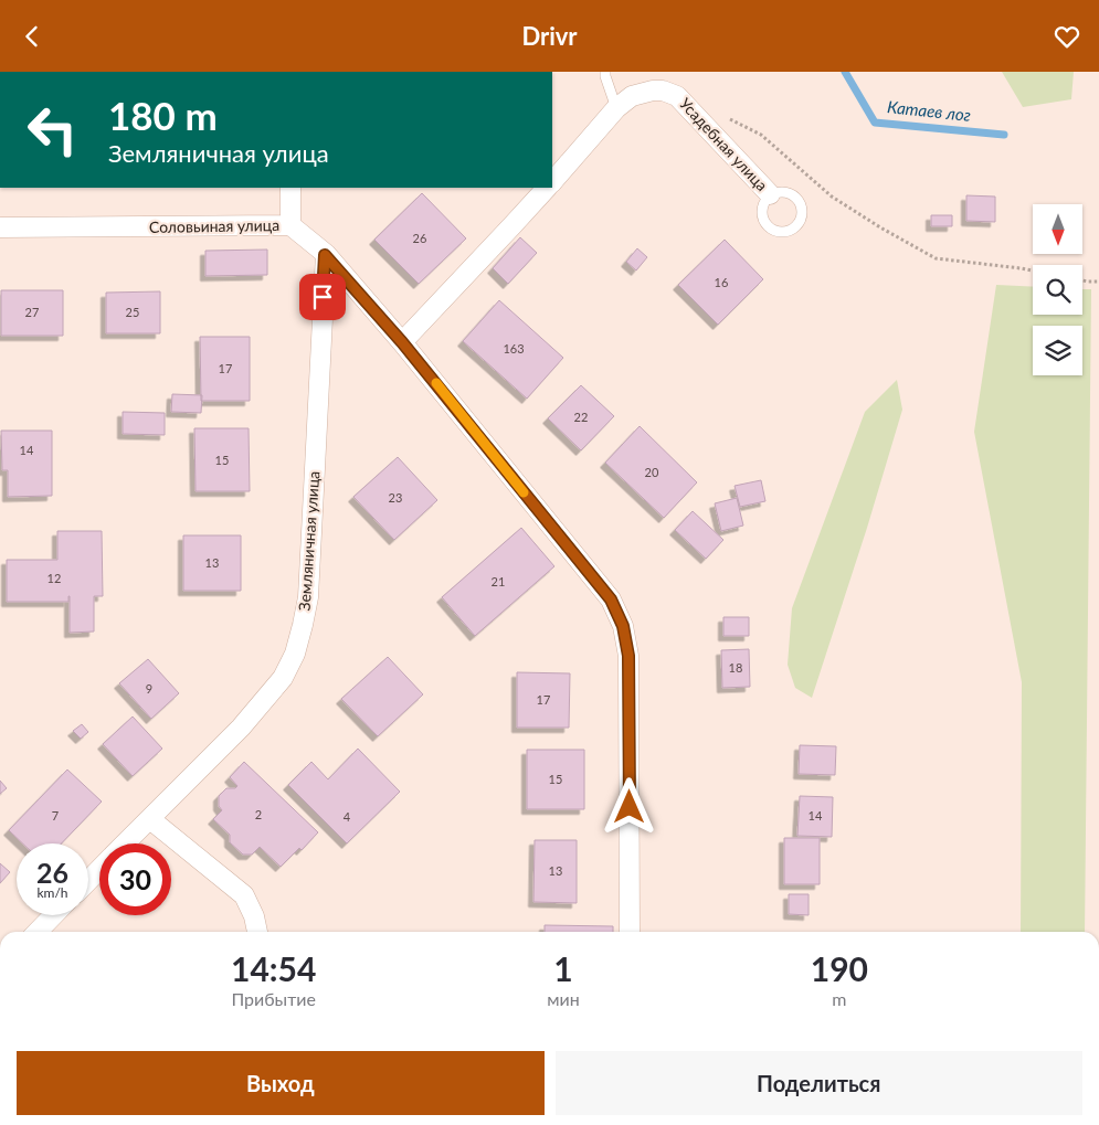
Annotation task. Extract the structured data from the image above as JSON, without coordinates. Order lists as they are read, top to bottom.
{
  "streets": {
    "street": ["Усадебная улица", "Соловьиная улица", "Земляничная улица"]
  },
  "crossings": [
    ["Соловьиная улица", "Земляничная улица"]
  ],
  "water": ["Катаев лог"],
  "house_numbers": [
    "26",
    "16",
    "27",
    "25",
    "163",
    "17",
    "22",
    "14",
    "15",
    "20",
    "23",
    "13",
    "12",
    "21",
    "18",
    "9",
    "17",
    "15",
    "2",
    "7",
    "14",
    "4",
    "13"
  ],
  "north": "bottom",
  "page": {
    "header": "Drivr",
    "turn": ["180 m", "Земляничная улица"],
    "speed": "26 km/h",
    "limit": "30",
    "eta": [
      "14:54",
      "Прибытие",
      "1",
      "мин",
      "190",
      "m"
    ],
    "buttons": ["Выход", "Поделиться"]
  }
}
